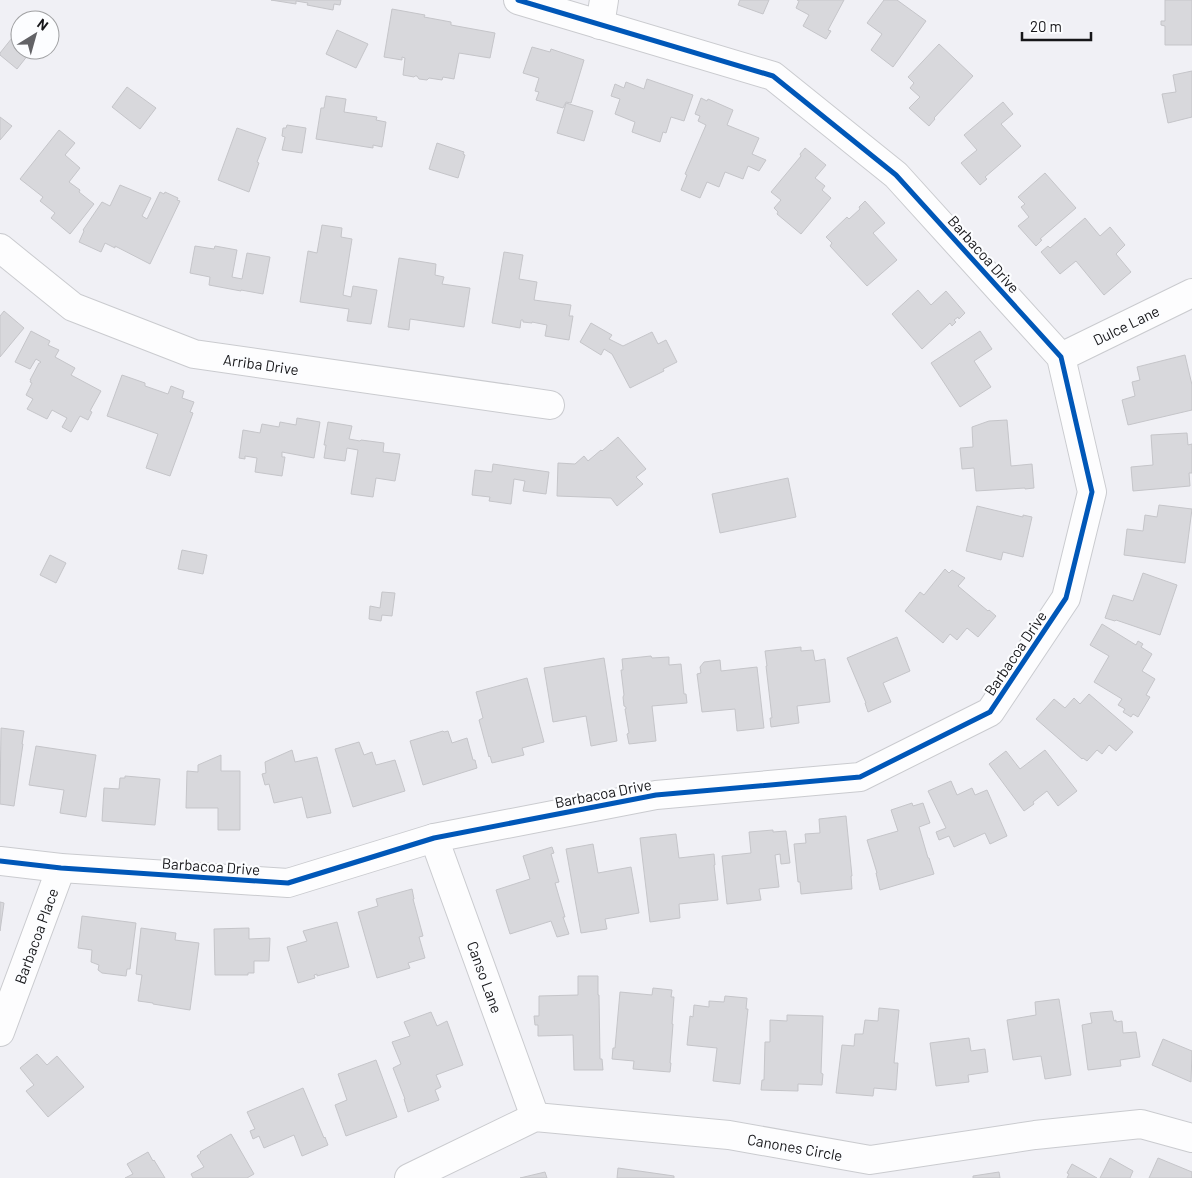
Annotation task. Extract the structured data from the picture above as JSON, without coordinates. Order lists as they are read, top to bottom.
{
  "streets": {
    "street": [
      "Barbacoa Drive",
      "Dulce Lane",
      "Arriba Drive",
      "Barbacoa Place",
      "Canso Lane",
      "Canones Circle"
    ]
  },
  "crossings": [
    ["Barbacoa Drive", "Dulce Lane"],
    ["Barbacoa Drive", "Barbacoa Place"],
    ["Barbacoa Drive", "Canso Lane"],
    ["Canso Lane", "Canones Circle"]
  ],
  "scale_bar": "20 m",
  "north": "top right"
}
